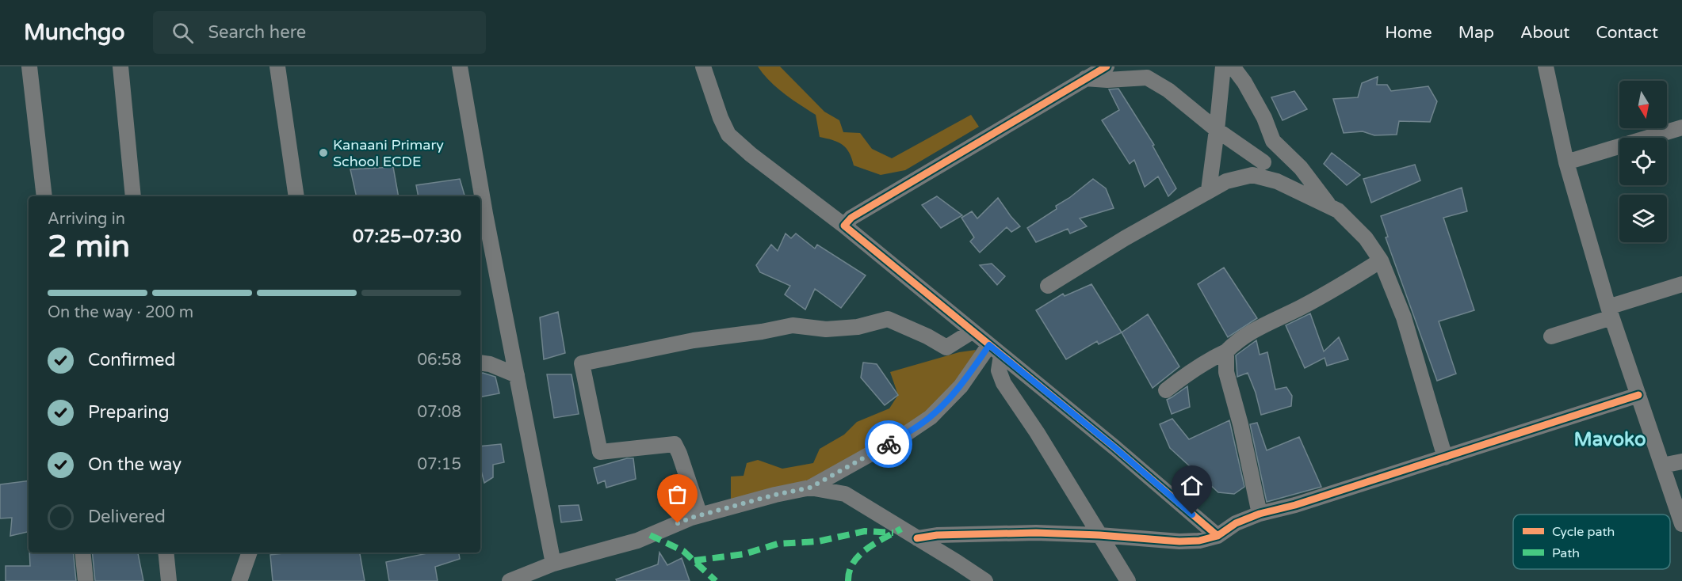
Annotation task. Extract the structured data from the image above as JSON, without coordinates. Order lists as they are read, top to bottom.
{
  "districts": ["Mavoko"],
  "places": ["Kanaani Primary School ECDE"],
  "legend": ["Cycle path", "Path"],
  "north": "bottom",
  "page": {
    "header": "Munchgo",
    "search": "Search here",
    "nav": [
      "Home",
      "Map",
      "About",
      "Contact"
    ],
    "heading": ["2 min", "Arriving in", "07:25–07:30"],
    "bar": "On the way · 200 m",
    "list": [
      ["Confirmed", "06:58"],
      ["Preparing", "07:08"],
      ["On the way", "07:15"],
      "Delivered"
    ]
  }
}
